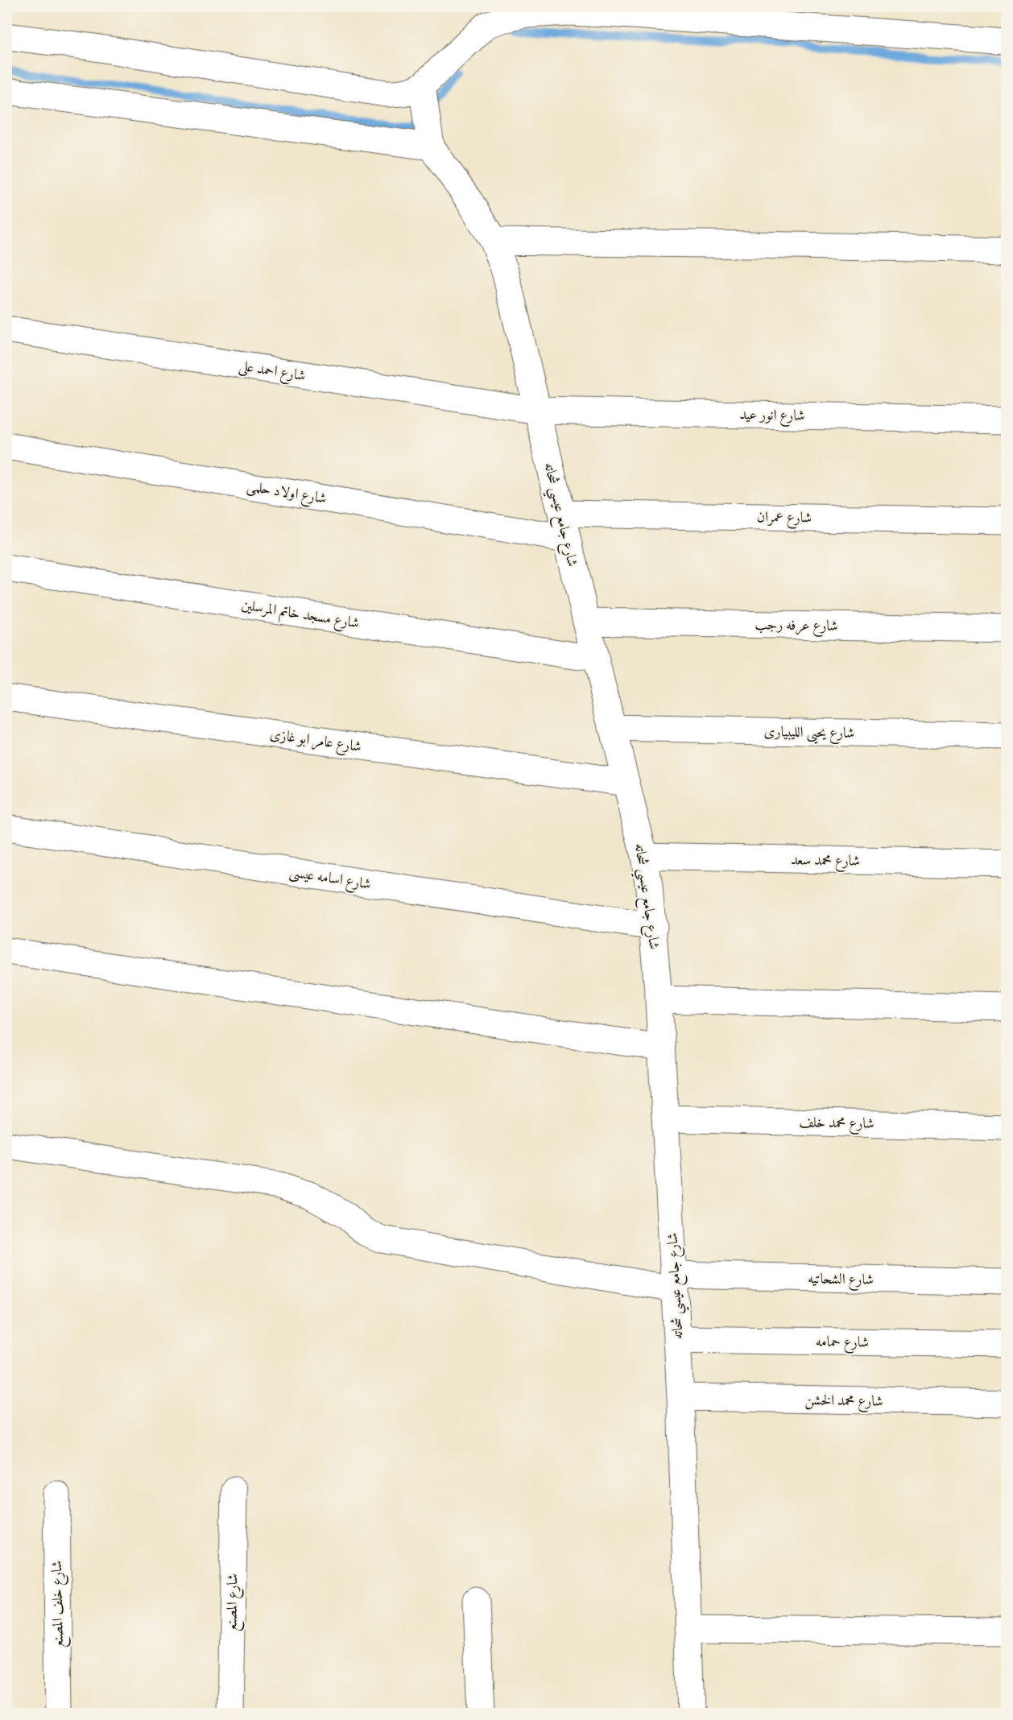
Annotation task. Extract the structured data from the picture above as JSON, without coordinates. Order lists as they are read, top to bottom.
{
  "streets": {
    "street": [
      "شارع احمد على",
      "شارع انور عيد",
      "شارع اولاد حلمى",
      "شارع جامع عيسي شحاته",
      "شارع عمران",
      "شارع مسجد خاتم المرسلين",
      "شارع عرفه رجب",
      "شارع يحيى الليبيارى",
      "شارع عامر ابو غازى",
      "شارع محمد سعد",
      "شارع اسامه عيسى",
      "شارع محمد خلف",
      "شارع الشحاتيه",
      "شارع حمامه",
      "شارع محمد الخشن",
      "شارع المصنع",
      "شارع خلف المصنع"
    ]
  },
  "crossings": [
    ["شارع احمد على", "شارع انور عيد"],
    ["شارع احمد على", "شارع جامع عيسي شحاته"],
    ["شارع انور عيد", "شارع جامع عيسي شحاته"],
    ["شارع اولاد حلمى", "شارع جامع عيسي شحاته"],
    ["شارع جامع عيسي شحاته", "شارع عمران"],
    ["شارع جامع عيسي شحاته", "شارع مسجد خاتم المرسلين"],
    ["شارع جامع عيسي شحاته", "شارع عرفه رجب"],
    ["شارع جامع عيسي شحاته", "شارع يحيى الليبيارى"],
    ["شارع جامع عيسي شحاته", "شارع عامر ابو غازى"],
    ["شارع جامع عيسي شحاته", "شارع محمد سعد"],
    ["شارع جامع عيسي شحاته", "شارع اسامه عيسى"],
    ["شارع جامع عيسي شحاته", "شارع محمد خلف"],
    ["شارع جامع عيسي شحاته", "شارع الشحاتيه"],
    ["شارع جامع عيسي شحاته", "شارع حمامه"],
    ["شارع جامع عيسي شحاته", "شارع محمد الخشن"]
  ]
}
